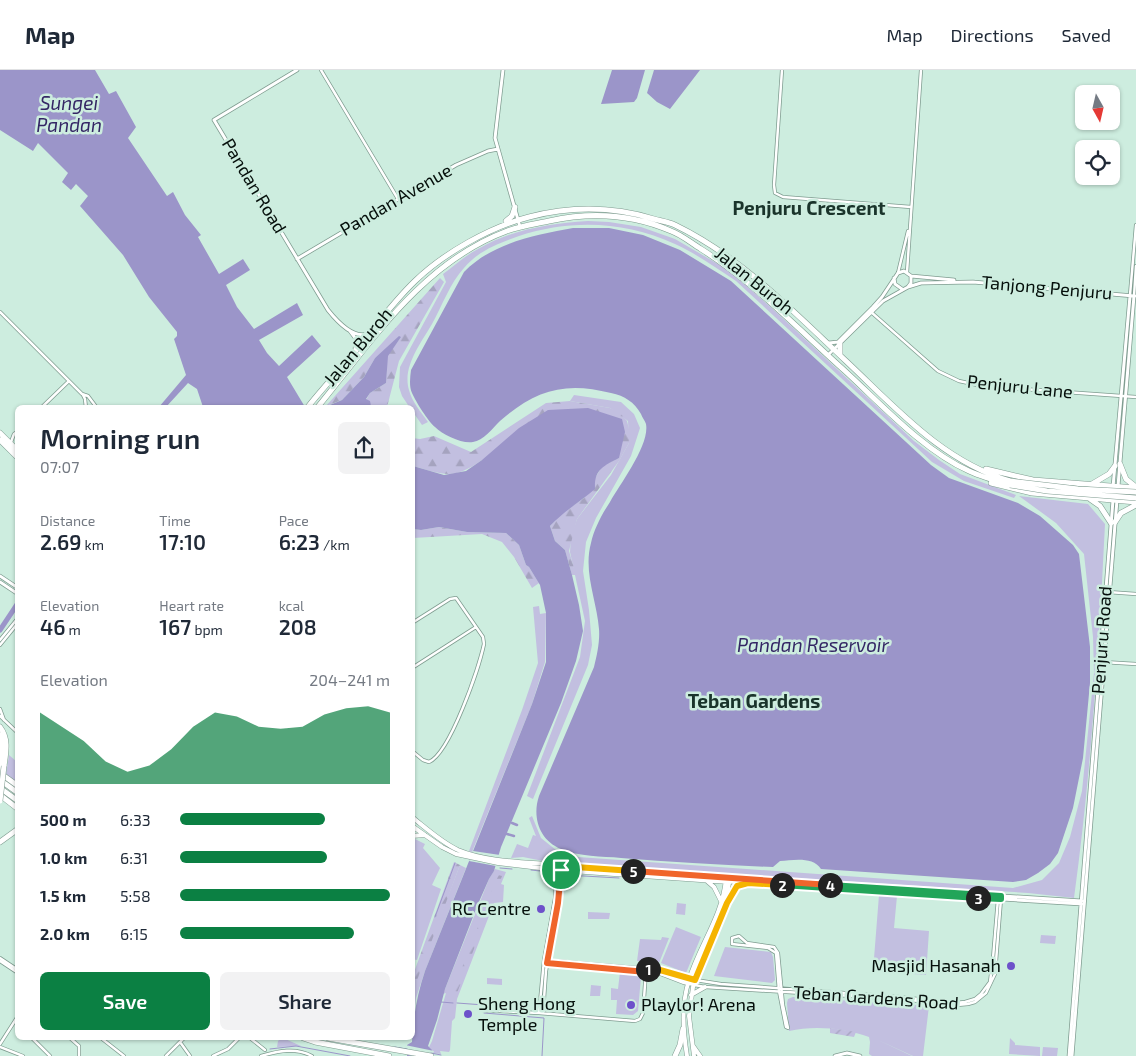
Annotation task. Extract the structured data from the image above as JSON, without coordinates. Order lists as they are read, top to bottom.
{
  "streets": {
    "highway": ["Jalan Buroh"],
    "main road": [
      "Pandan Road",
      "Pandan Avenue",
      "Tanjong Penjuru",
      "Penjuru Road"
    ],
    "street": ["Penjuru Lane", "Teban Gardens Road"]
  },
  "crossings": [
    ["Pandan Road", "Pandan Avenue"],
    ["Jalan Buroh", "Tanjong Penjuru"],
    ["Tanjong Penjuru", "Penjuru Lane"],
    ["Tanjong Penjuru", "Penjuru Road"],
    ["Penjuru Lane", "Penjuru Road"]
  ],
  "districts": ["Penjuru Crescent", "Teban Gardens"],
  "water": ["Sungei Pandan", "Pandan Reservoir"],
  "places": [
    "RC Centre",
    "Masjid Hasanah",
    "Playlor! Arena",
    "Sheng Hong Temple"
  ],
  "north": "bottom",
  "page": {
    "header": "Map",
    "nav": ["Map", "Directions", "Saved"],
    "heading": ["Morning run", "07:07"],
    "stats": [
      ["Distance", "2.69 km"],
      ["Time", "17:10"],
      ["Pace", "6:23 /km"],
      ["Elevation", "46 m"],
      ["Heart rate", "167 bpm"],
      ["kcal", "208"]
    ],
    "chart": ["Elevation", "204–241 m"],
    "list": [
      {
        "name": "500 m",
        "note": "6:33"
      },
      {
        "name": "1.0 km",
        "note": "6:31"
      },
      {
        "name": "1.5 km",
        "note": "5:58"
      },
      {
        "name": "2.0 km",
        "note": "6:15"
      }
    ],
    "pins": [
      "5",
      "2",
      "4",
      "3",
      "1"
    ],
    "buttons": ["Save", "Share"]
  }
}
